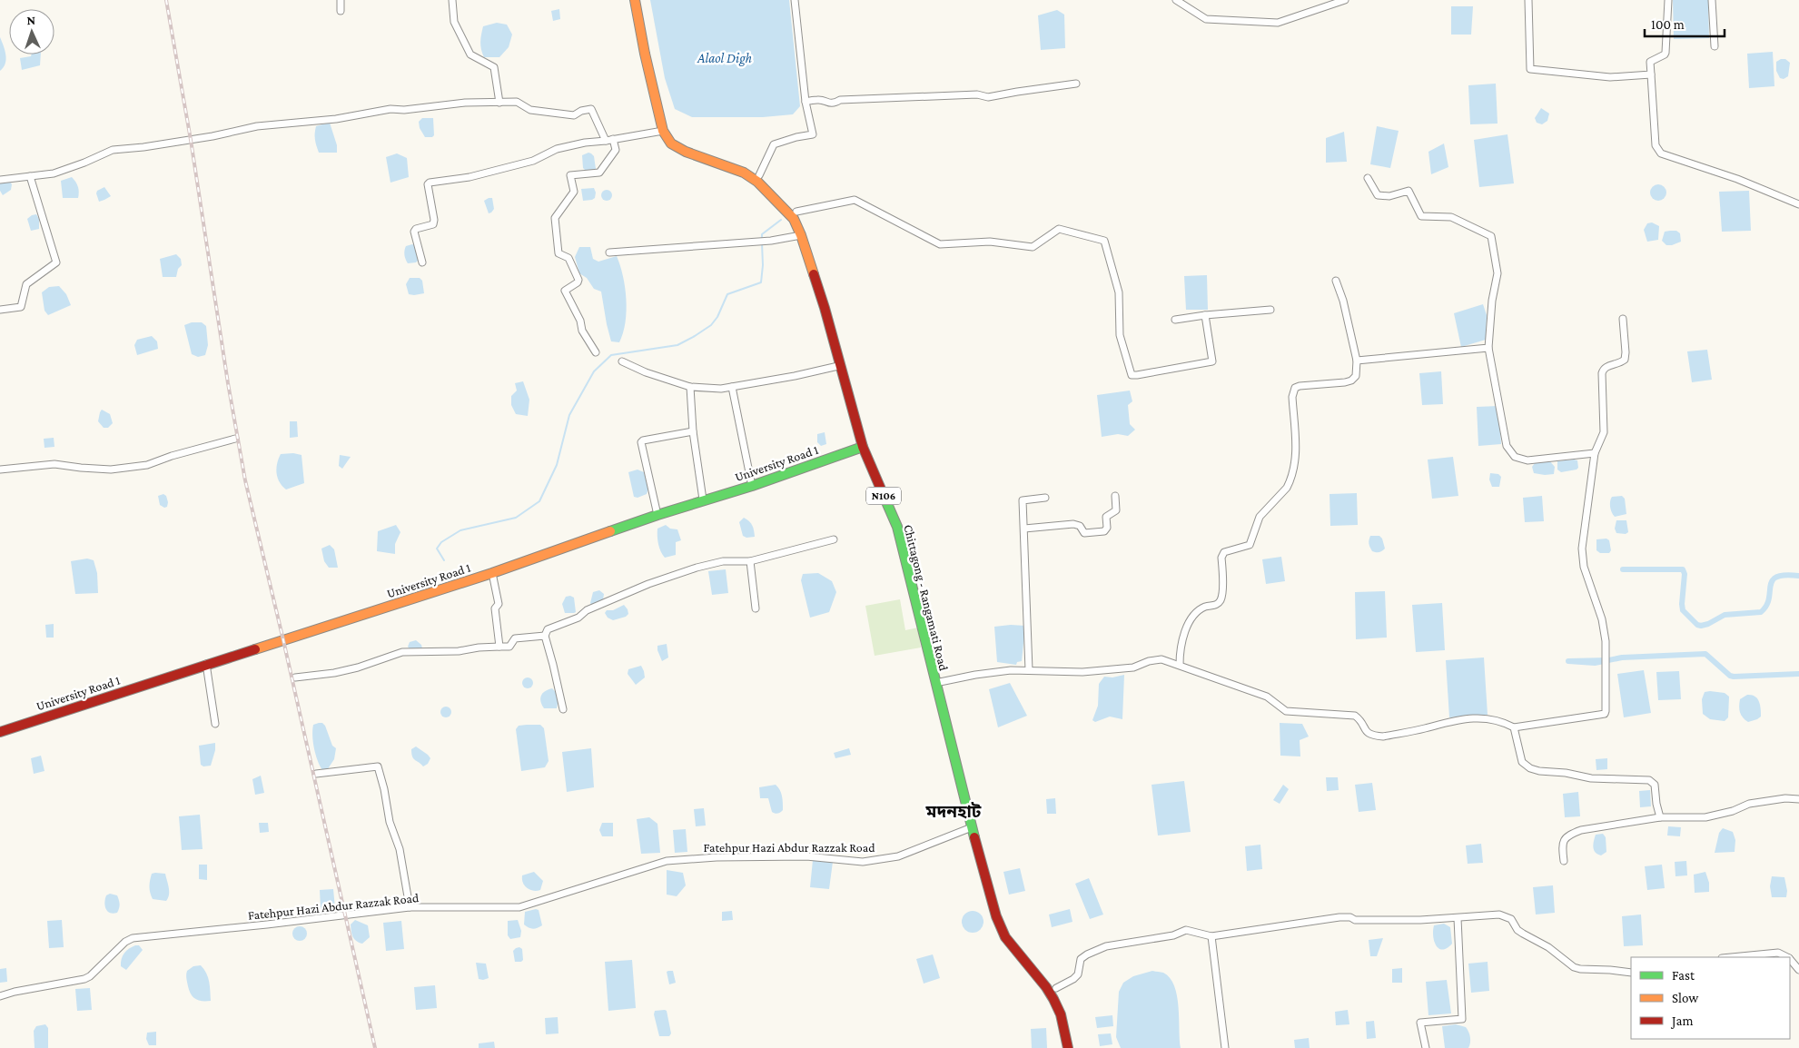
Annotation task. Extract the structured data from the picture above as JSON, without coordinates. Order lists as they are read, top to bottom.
{
  "streets": {
    "main road": ["University Road 1", "N106", "Chittagong - Rangamati Road"],
    "street": ["Fatehpur Hazi Abdur Razzak Road"]
  },
  "crossings": [
    ["University Road 1", "Chittagong - Rangamati Road"],
    ["Chittagong - Rangamati Road", "Fatehpur Hazi Abdur Razzak Road"]
  ],
  "districts": ["মদনহাট"],
  "water": ["Alaol Digh"],
  "legend": ["Fast", "Slow", "Jam"],
  "scale_bar": "100 m",
  "north": "top"
}
